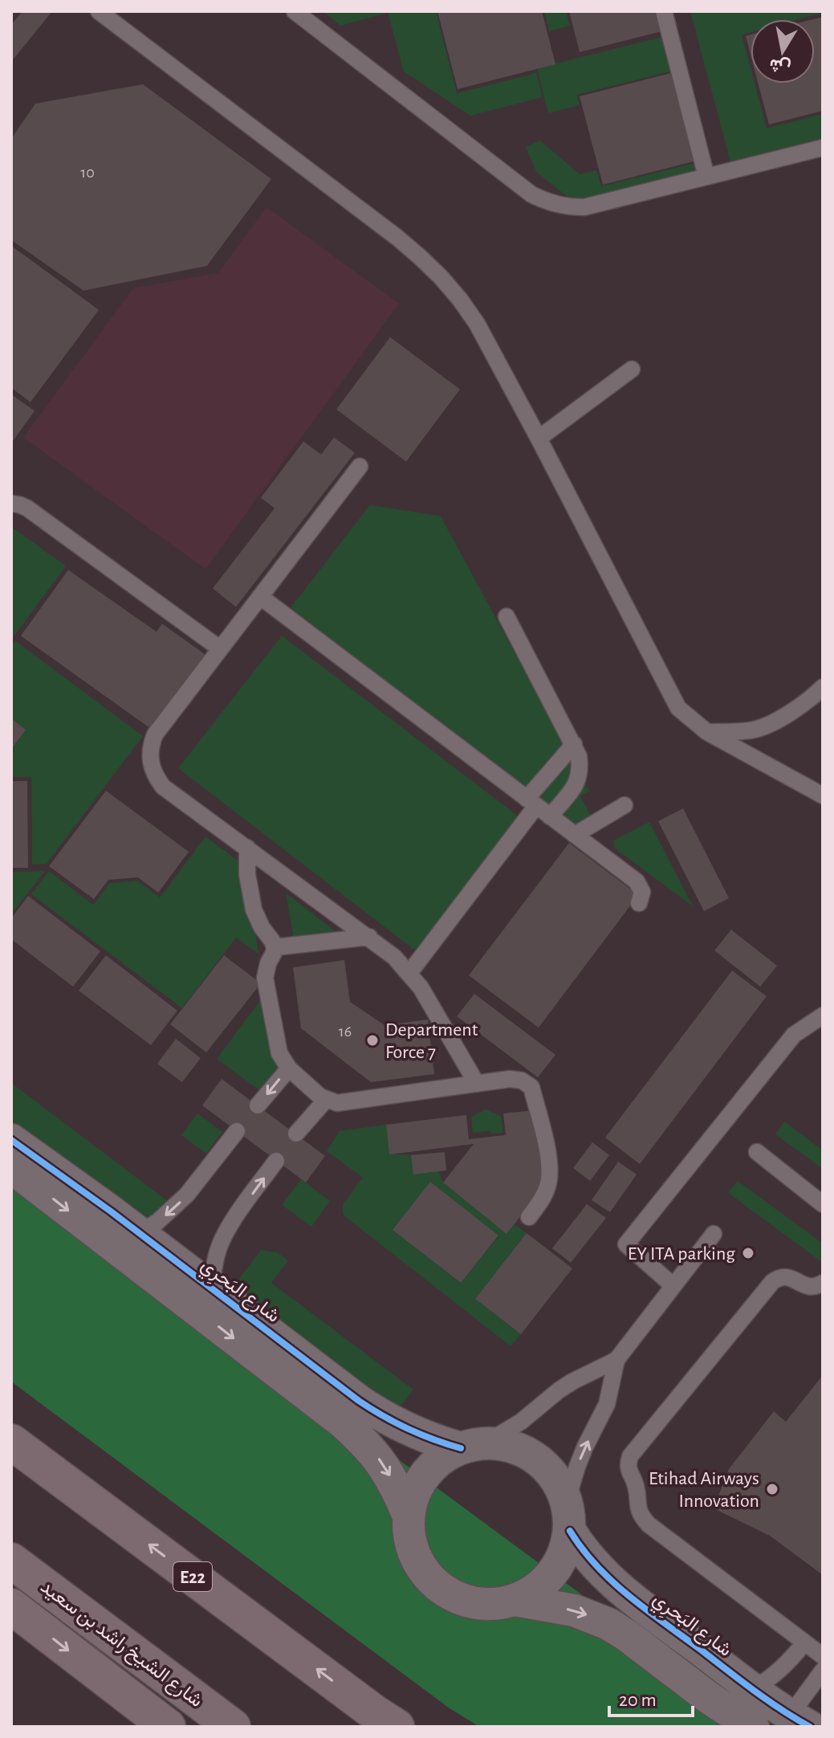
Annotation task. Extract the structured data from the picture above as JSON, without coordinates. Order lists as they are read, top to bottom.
{
  "streets": {
    "highway": ["E22", "شارع الشيخ راشد بن سعيد"],
    "street": ["شارع البَحرِي"]
  },
  "places": ["Department Force 7", "EY ITA parking", "Etihad Airways Innovation"],
  "house_numbers": ["10", "16"],
  "scale_bar": "20 m",
  "north": "bottom"
}
